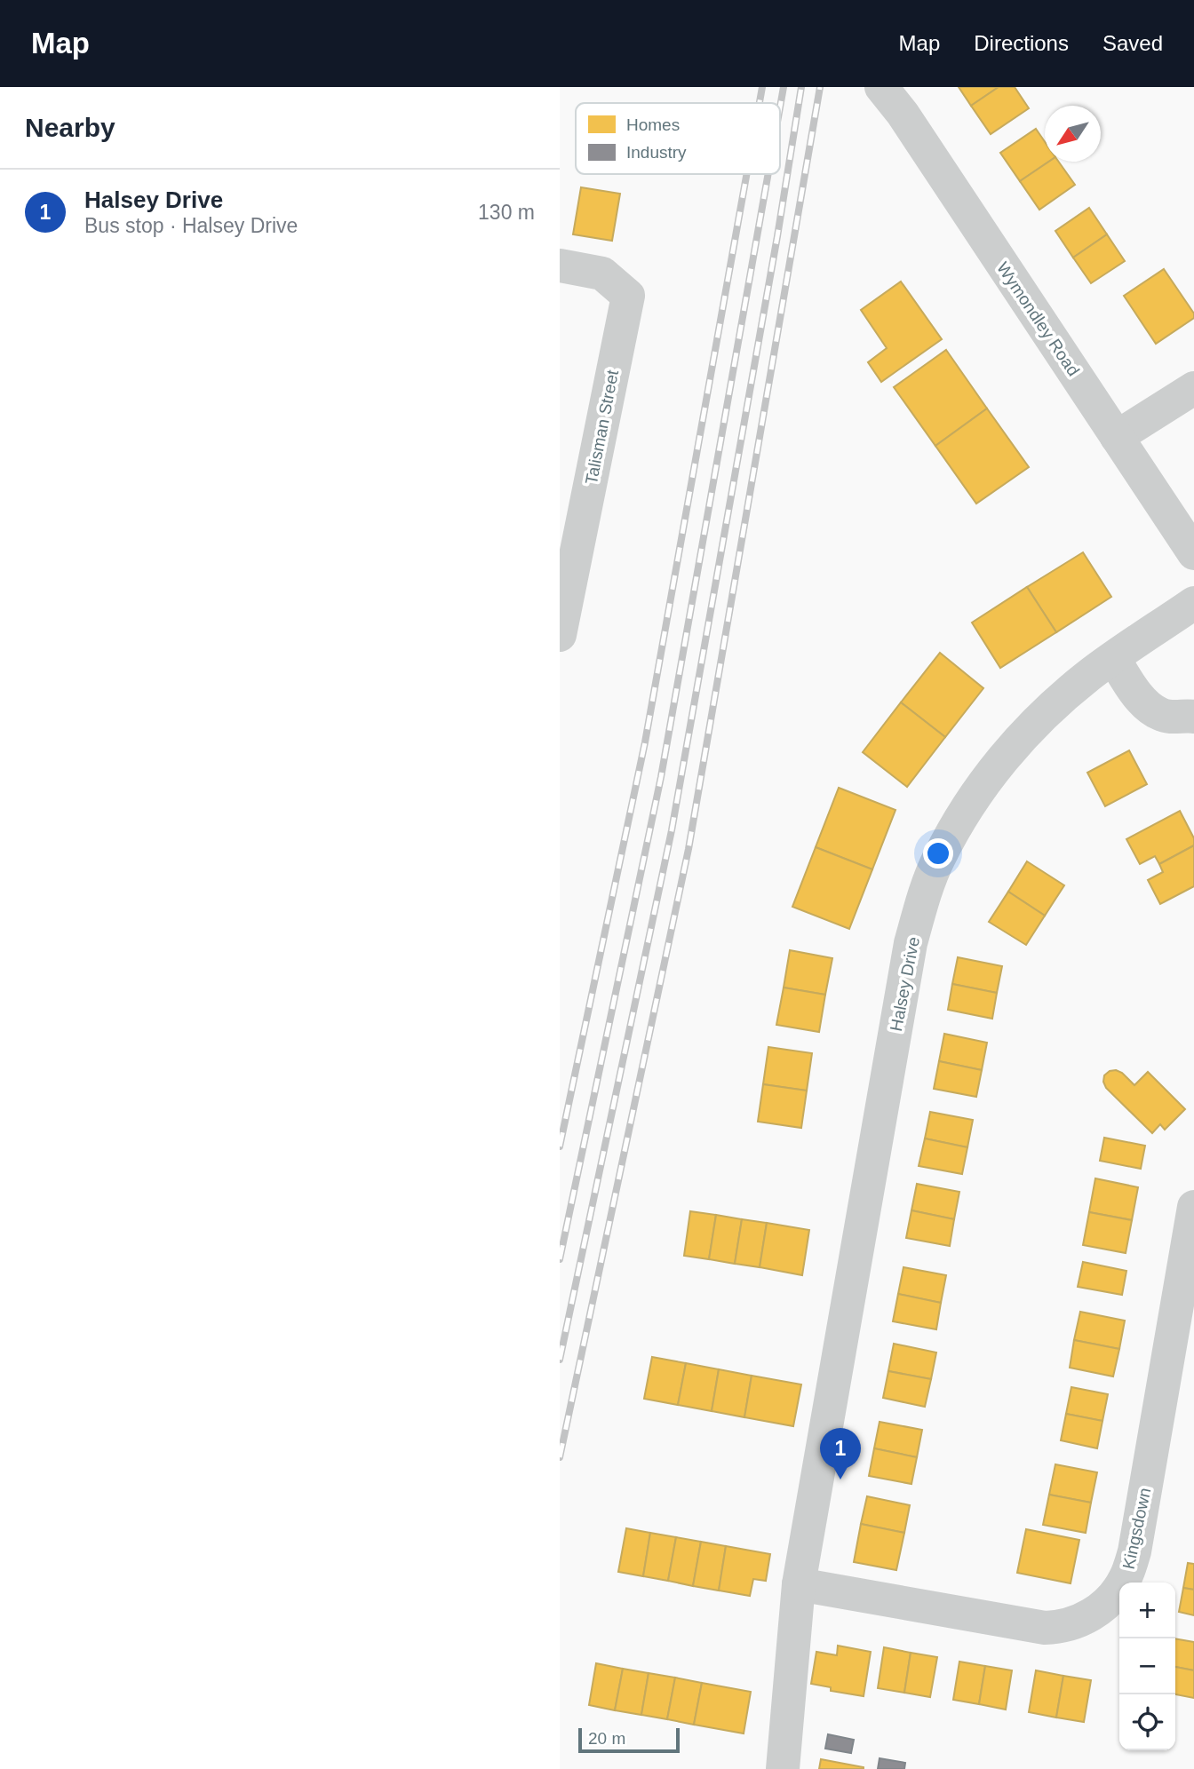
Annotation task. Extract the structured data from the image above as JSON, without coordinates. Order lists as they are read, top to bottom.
{
  "streets": {
    "street": [
      "Wymondley Road",
      "Talisman Street",
      "Halsey Drive",
      "Kingsdown"
    ]
  },
  "crossings": [
    ["Halsey Drive", "Kingsdown"]
  ],
  "legend": ["Homes", "Industry"],
  "scale_bar": "20 m",
  "north": "bottom left",
  "page": {
    "header": "Map",
    "nav": ["Map", "Directions", "Saved"],
    "heading": "Nearby",
    "list": [
      {
        "mark": "1",
        "name": "Halsey Drive",
        "note": "Bus stop · Halsey Drive",
        "value": "130 m"
      }
    ],
    "pins": "1",
    "map_buttons": ["+", "−"],
    "scale": "20 m"
  }
}
